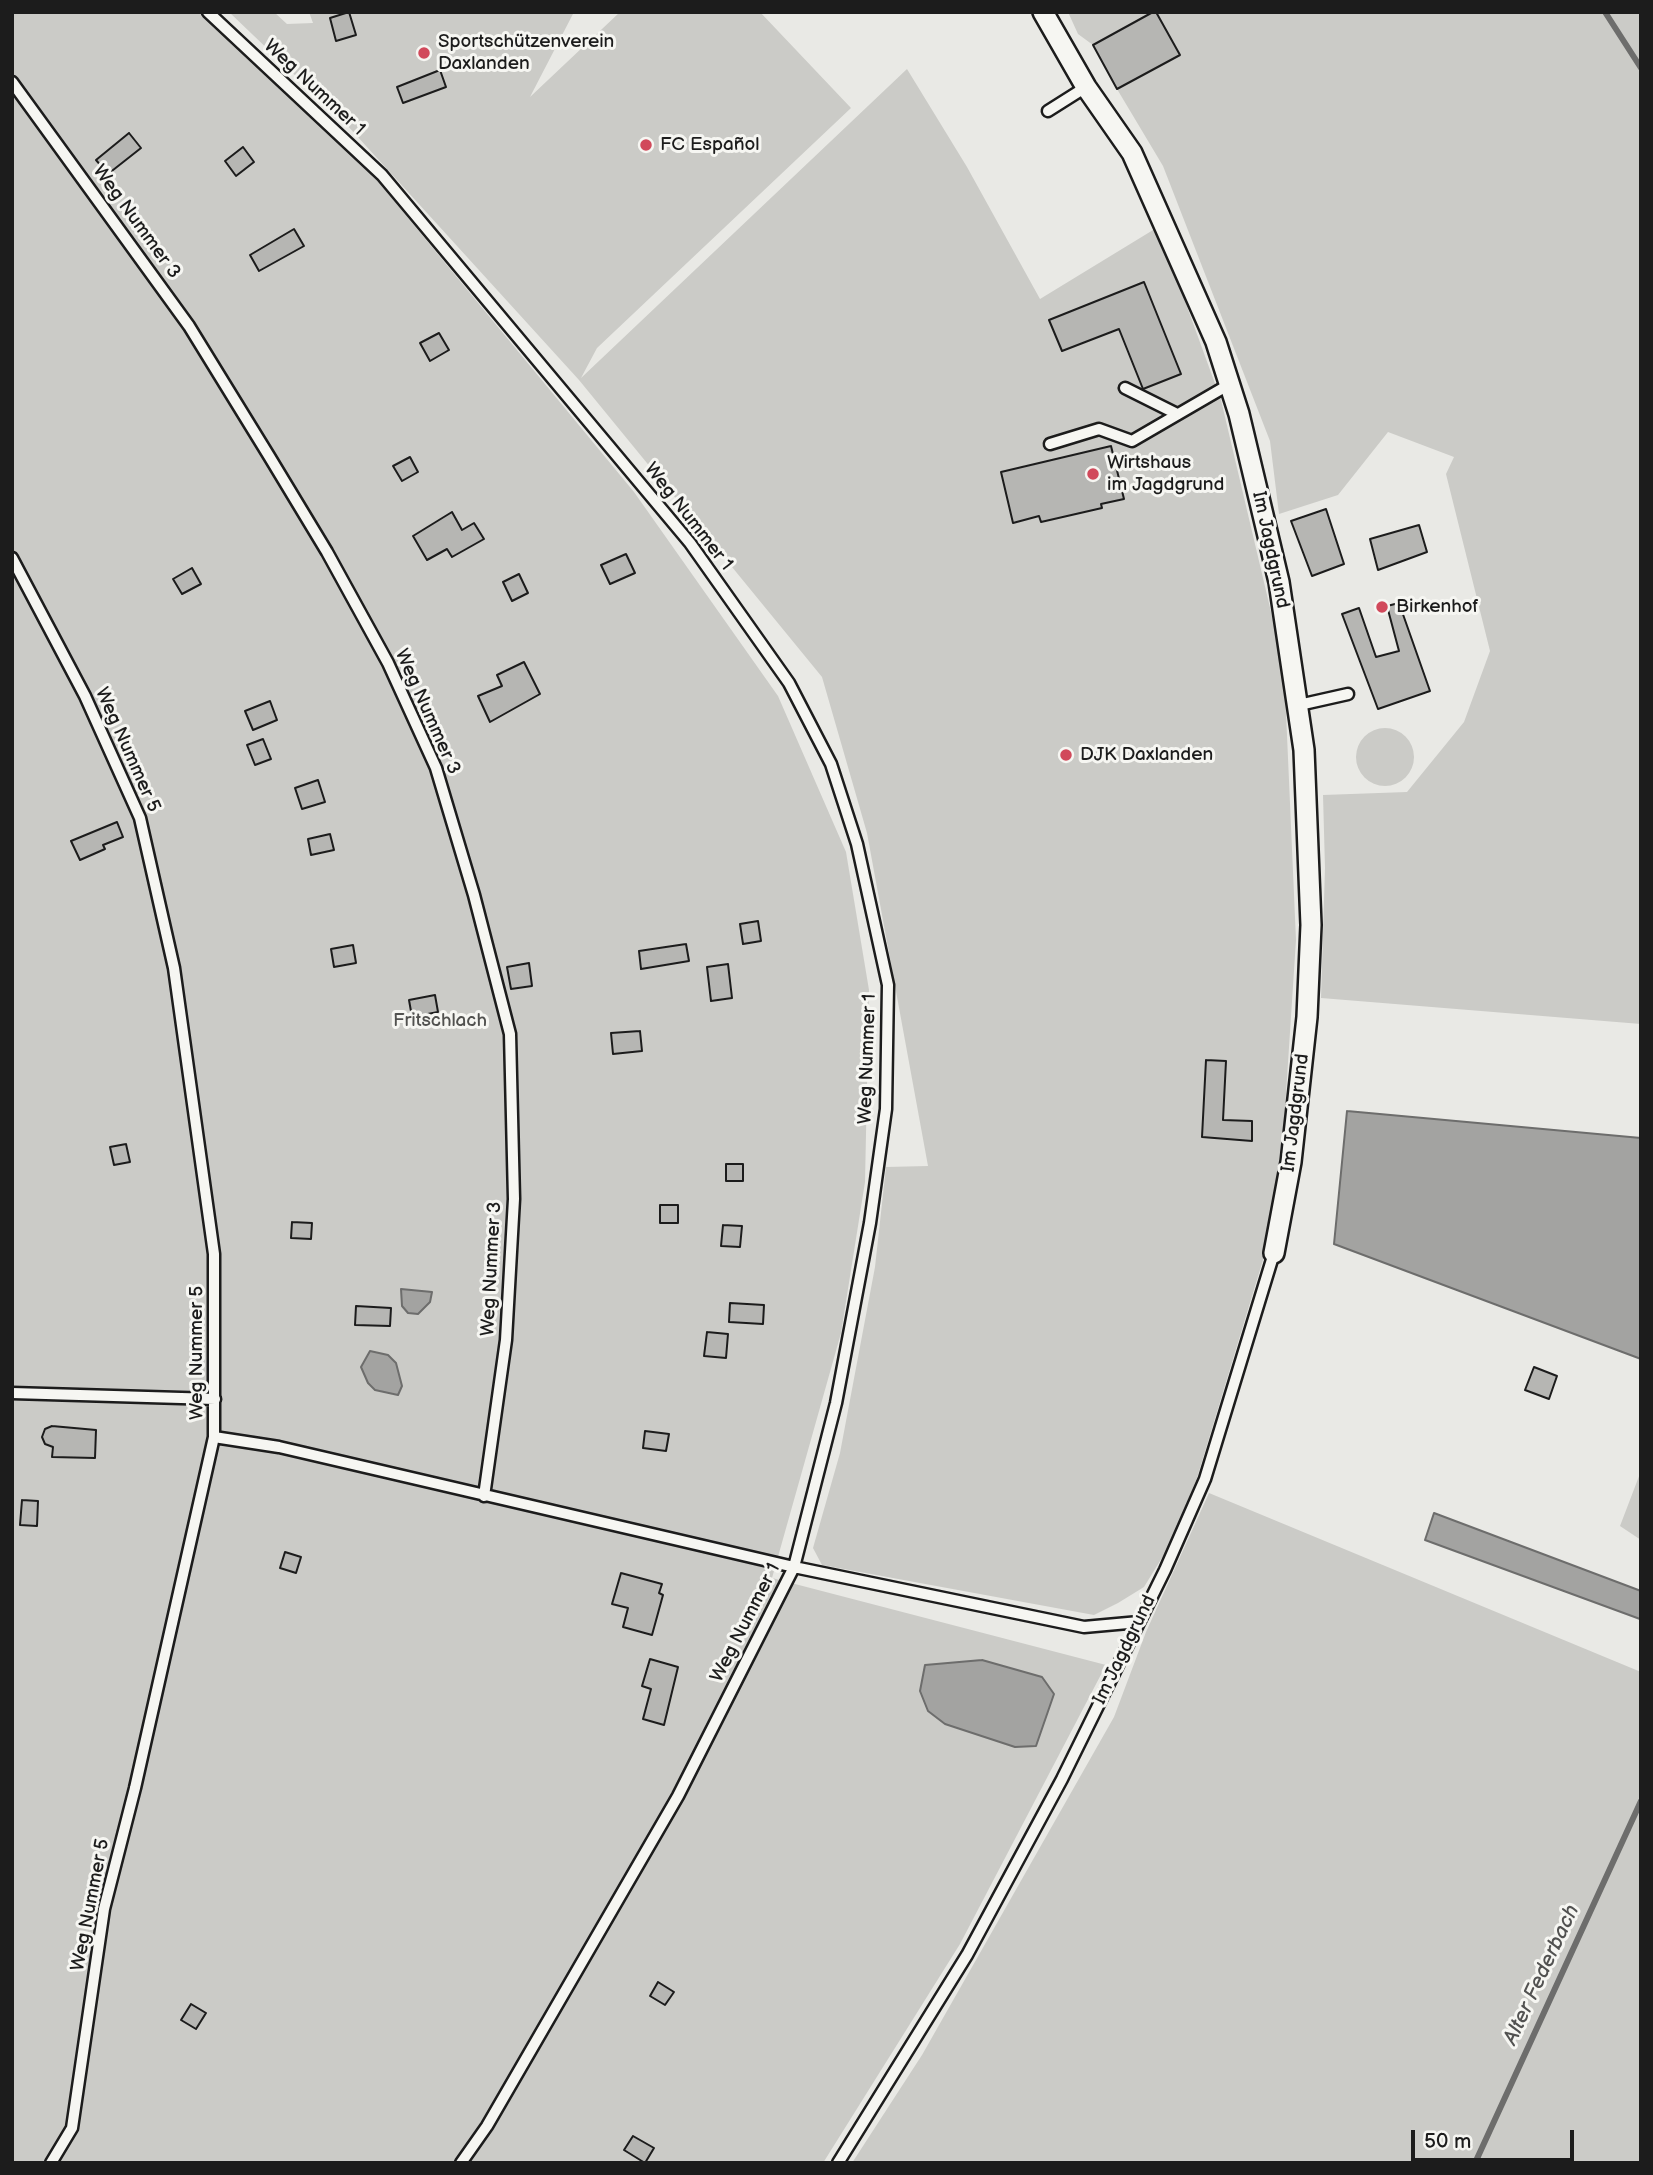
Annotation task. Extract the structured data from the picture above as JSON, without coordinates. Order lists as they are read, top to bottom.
{
  "streets": {
    "street": ["Im Jagdgrund"],
    "lane": ["Weg Nummer 1", "Weg Nummer 3", "Weg Nummer 5"]
  },
  "water": ["Alter Federbach"],
  "parks": ["Fritschlach"],
  "places": [
    "Sportschützenverein Daxlanden",
    "FC Español",
    "Wirtshaus im Jagdgrund",
    "Birkenhof",
    "DJK Daxlanden"
  ],
  "scale_bar": "50 m"
}
